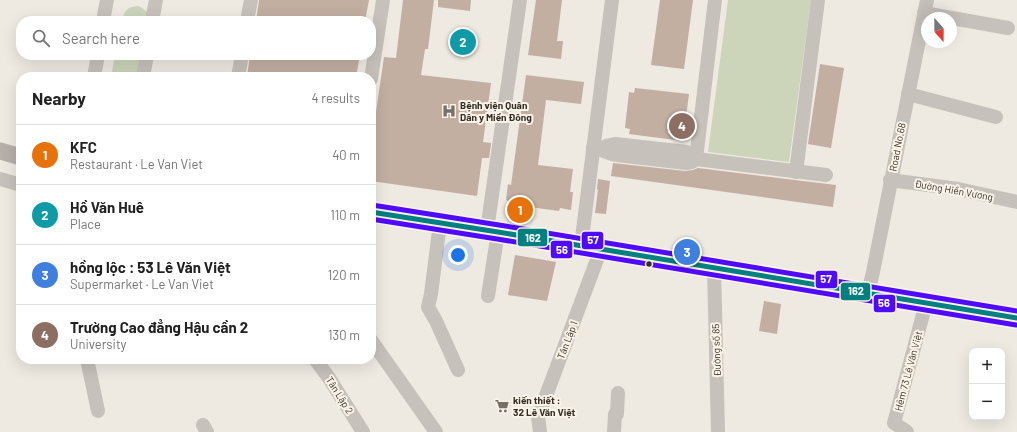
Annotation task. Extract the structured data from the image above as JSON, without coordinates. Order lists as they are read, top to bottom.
{
  "streets": {
    "street": [
      "Road No.68",
      "Đường Hiền Vương",
      "Tân Lập 1",
      "Đường số 85",
      "Hẻm 73 Lê Văn Việt",
      "Tân Lập 2"
    ]
  },
  "crossings": [
    ["Road No.68", "Đường Hiền Vương"]
  ],
  "places": {
    "hospital": ["Bệnh viện Quân Dân y Miền Đông"],
    "supermarket": ["kiến thiết : 32 Lê Văn Việt"]
  },
  "lines": ["transit line 57", "transit line 162", "transit line 56"],
  "north": "bottom",
  "page": {
    "search": "Search here",
    "pins": [
      "2",
      "4",
      "1",
      "3"
    ],
    "heading": ["Nearby", "4 results"],
    "list": [
      {
        "mark": "1",
        "name": "KFC",
        "note": "Restaurant · Le Van Viet",
        "value": "40 m"
      },
      {
        "mark": "2",
        "name": "Hồ Văn Huê",
        "note": "Place",
        "value": "110 m"
      },
      {
        "mark": "3",
        "name": "hồng lộc : 53 Lê Văn Việt",
        "note": "Supermarket · Le Van Viet",
        "value": "120 m"
      },
      {
        "mark": "4",
        "name": "Trường Cao đẳng Hậu cần 2",
        "note": "University",
        "value": "130 m"
      }
    ],
    "map_buttons": ["+", "−"]
  }
}
